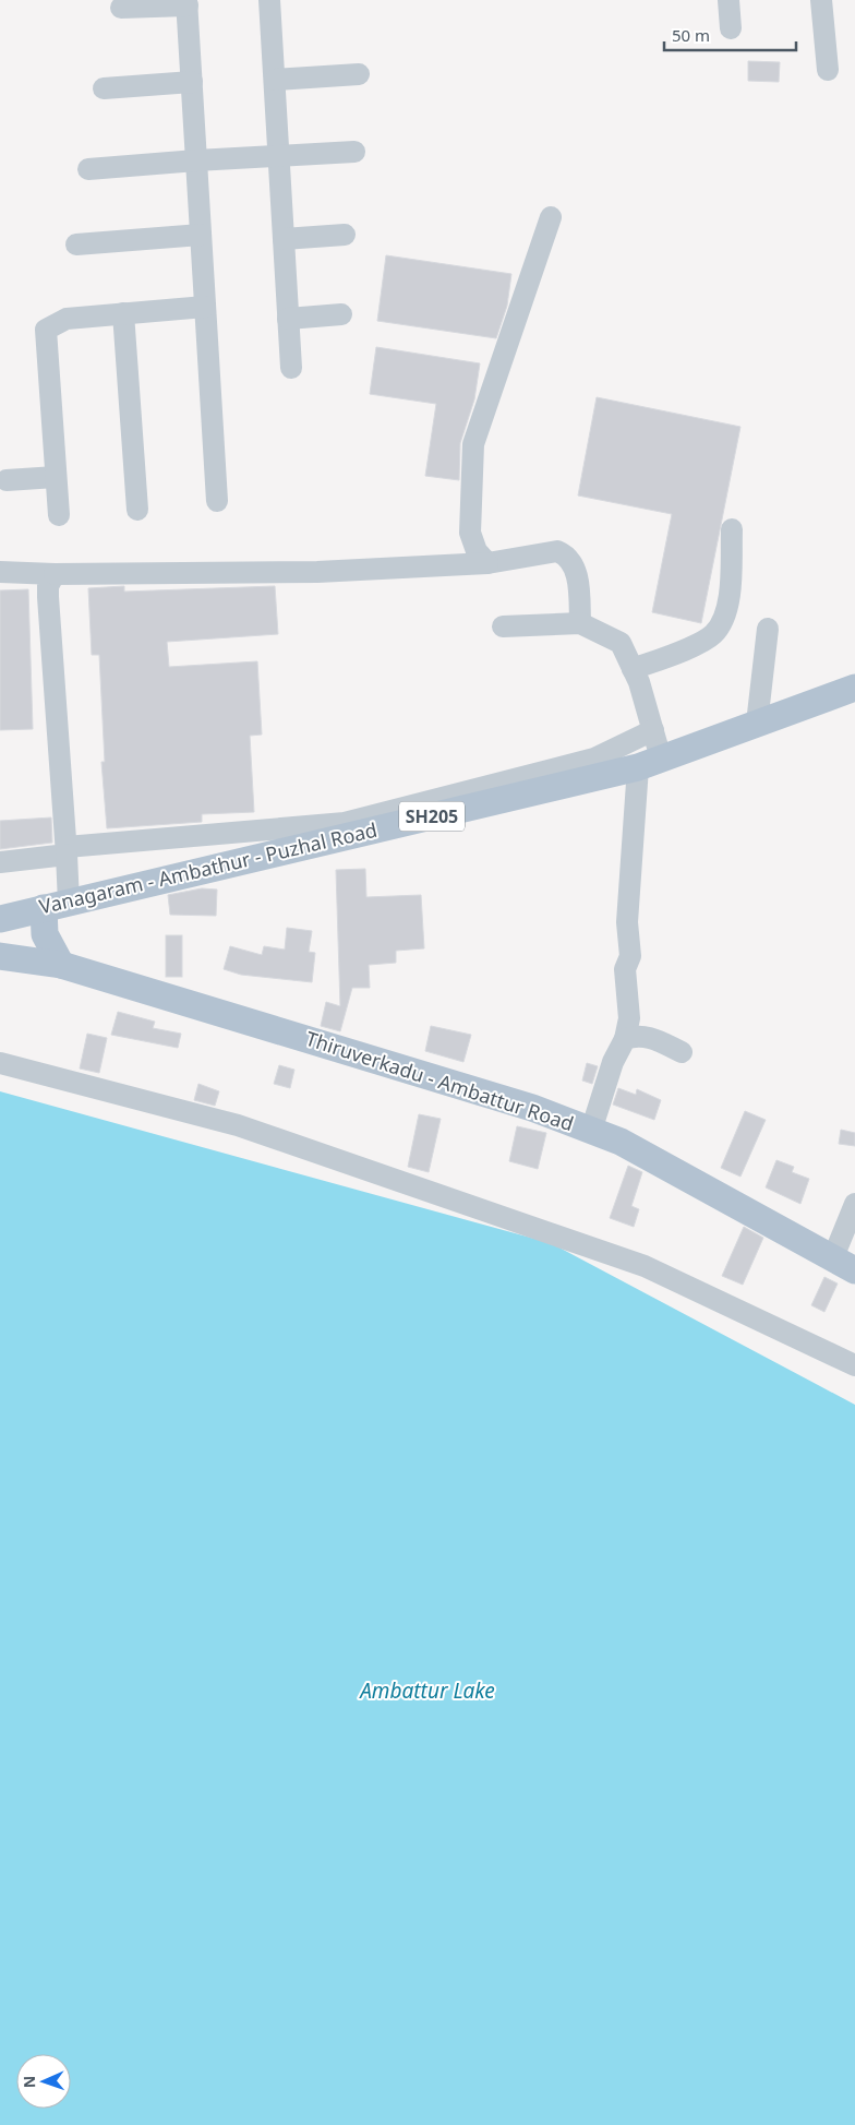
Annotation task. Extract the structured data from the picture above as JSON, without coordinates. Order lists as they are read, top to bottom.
{
  "streets": {
    "main road": ["SH205", "Vanagaram - Ambathur - Puzhal Road", "Thiruverkadu - Ambattur Road"]
  },
  "water": ["Ambattur Lake"],
  "scale_bar": "50 m",
  "north": "left"
}
